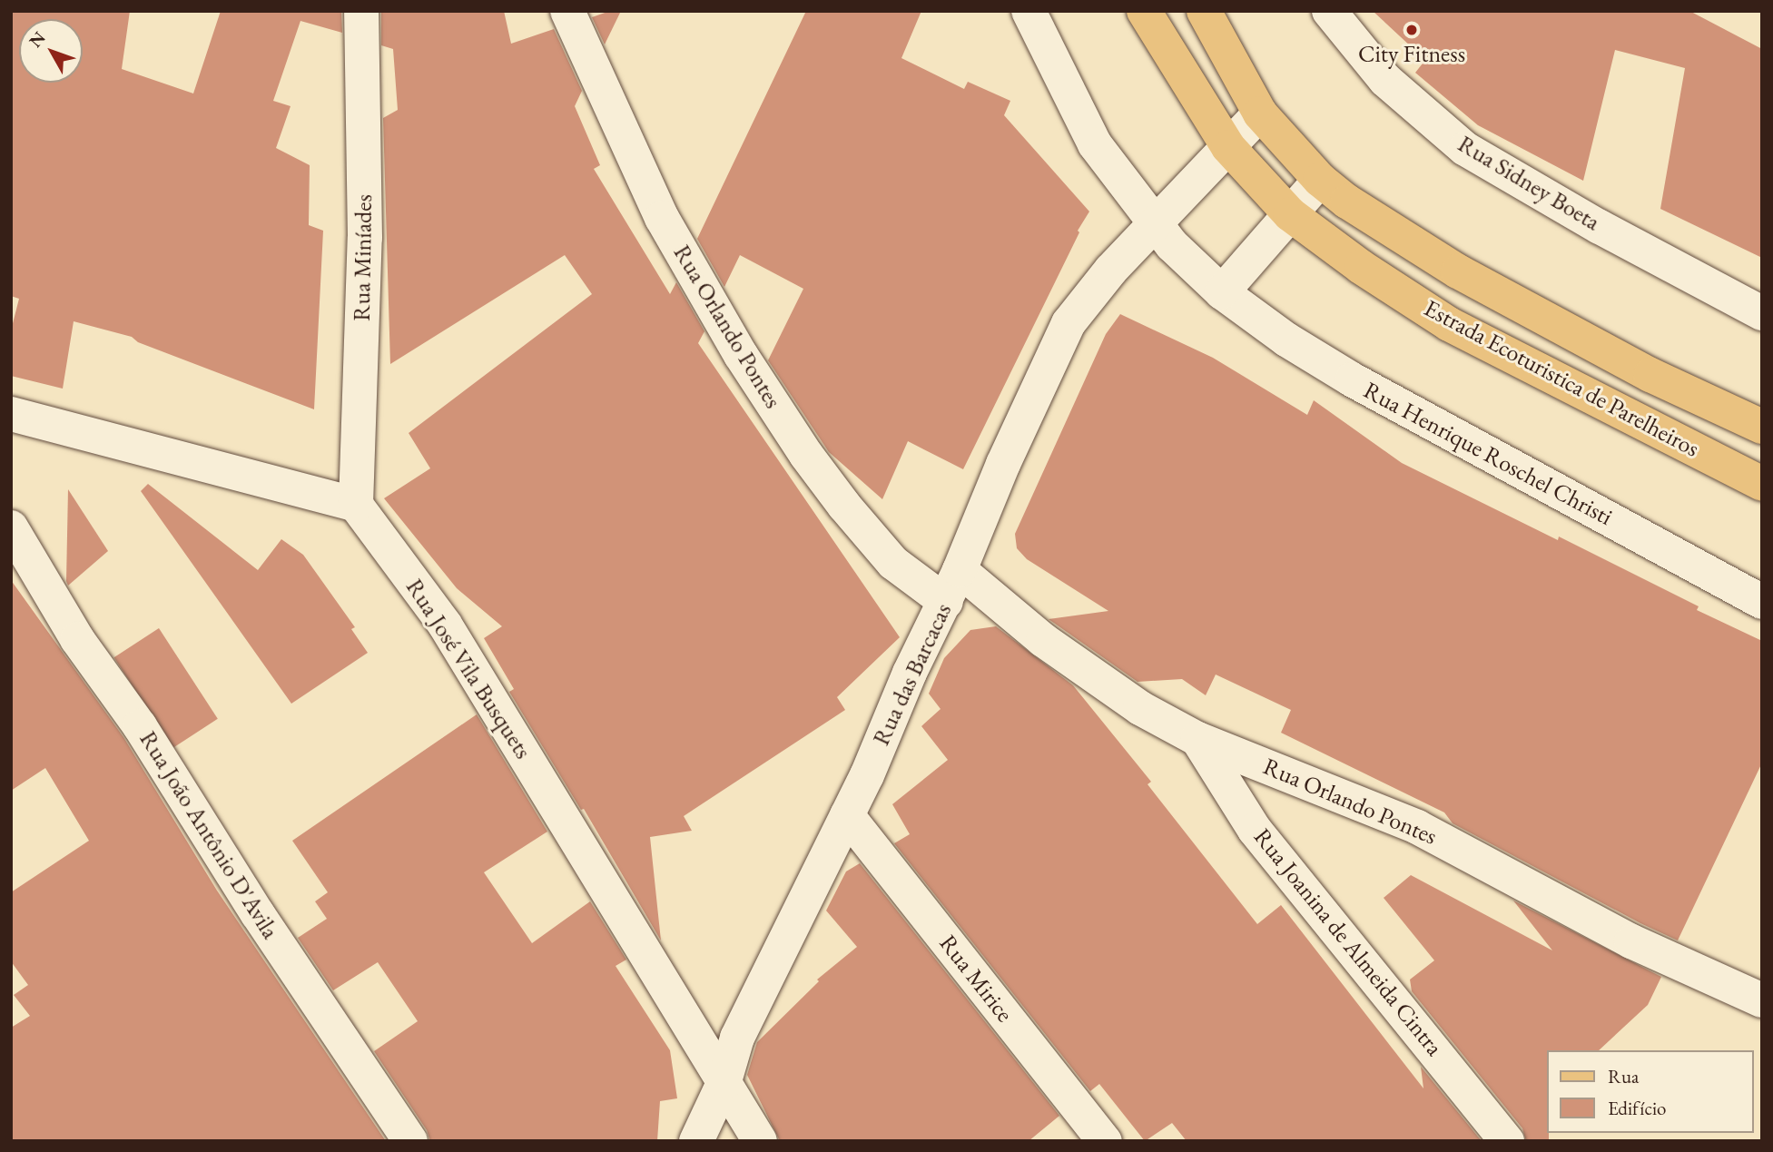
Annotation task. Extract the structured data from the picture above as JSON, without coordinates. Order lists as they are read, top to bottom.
{
  "streets": {
    "main road": ["Estrada Ecoturistica de Parelheiros"],
    "street": [
      "Rua Sidney Boeta",
      "Rua Miníades",
      "Rua Orlando Pontes",
      "Rua Henrique Roschel Christi",
      "Rua José Vila Busquets",
      "Rua das Barcacas",
      "Rua João Antônio D'Avila",
      "Rua Joanina de Almeida Cintra",
      "Rua Mirice"
    ]
  },
  "crossings": [
    ["Rua Miníades", "Rua José Vila Busquets"],
    ["Rua Orlando Pontes", "Rua das Barcacas"],
    ["Rua Orlando Pontes", "Rua Joanina de Almeida Cintra"],
    ["Rua Henrique Roschel Christi", "Rua das Barcacas"],
    ["Rua José Vila Busquets", "Rua das Barcacas"],
    ["Rua das Barcacas", "Rua Mirice"]
  ],
  "places": ["City Fitness"],
  "legend": ["Rua", "Edifício"],
  "north": "top left"
}
